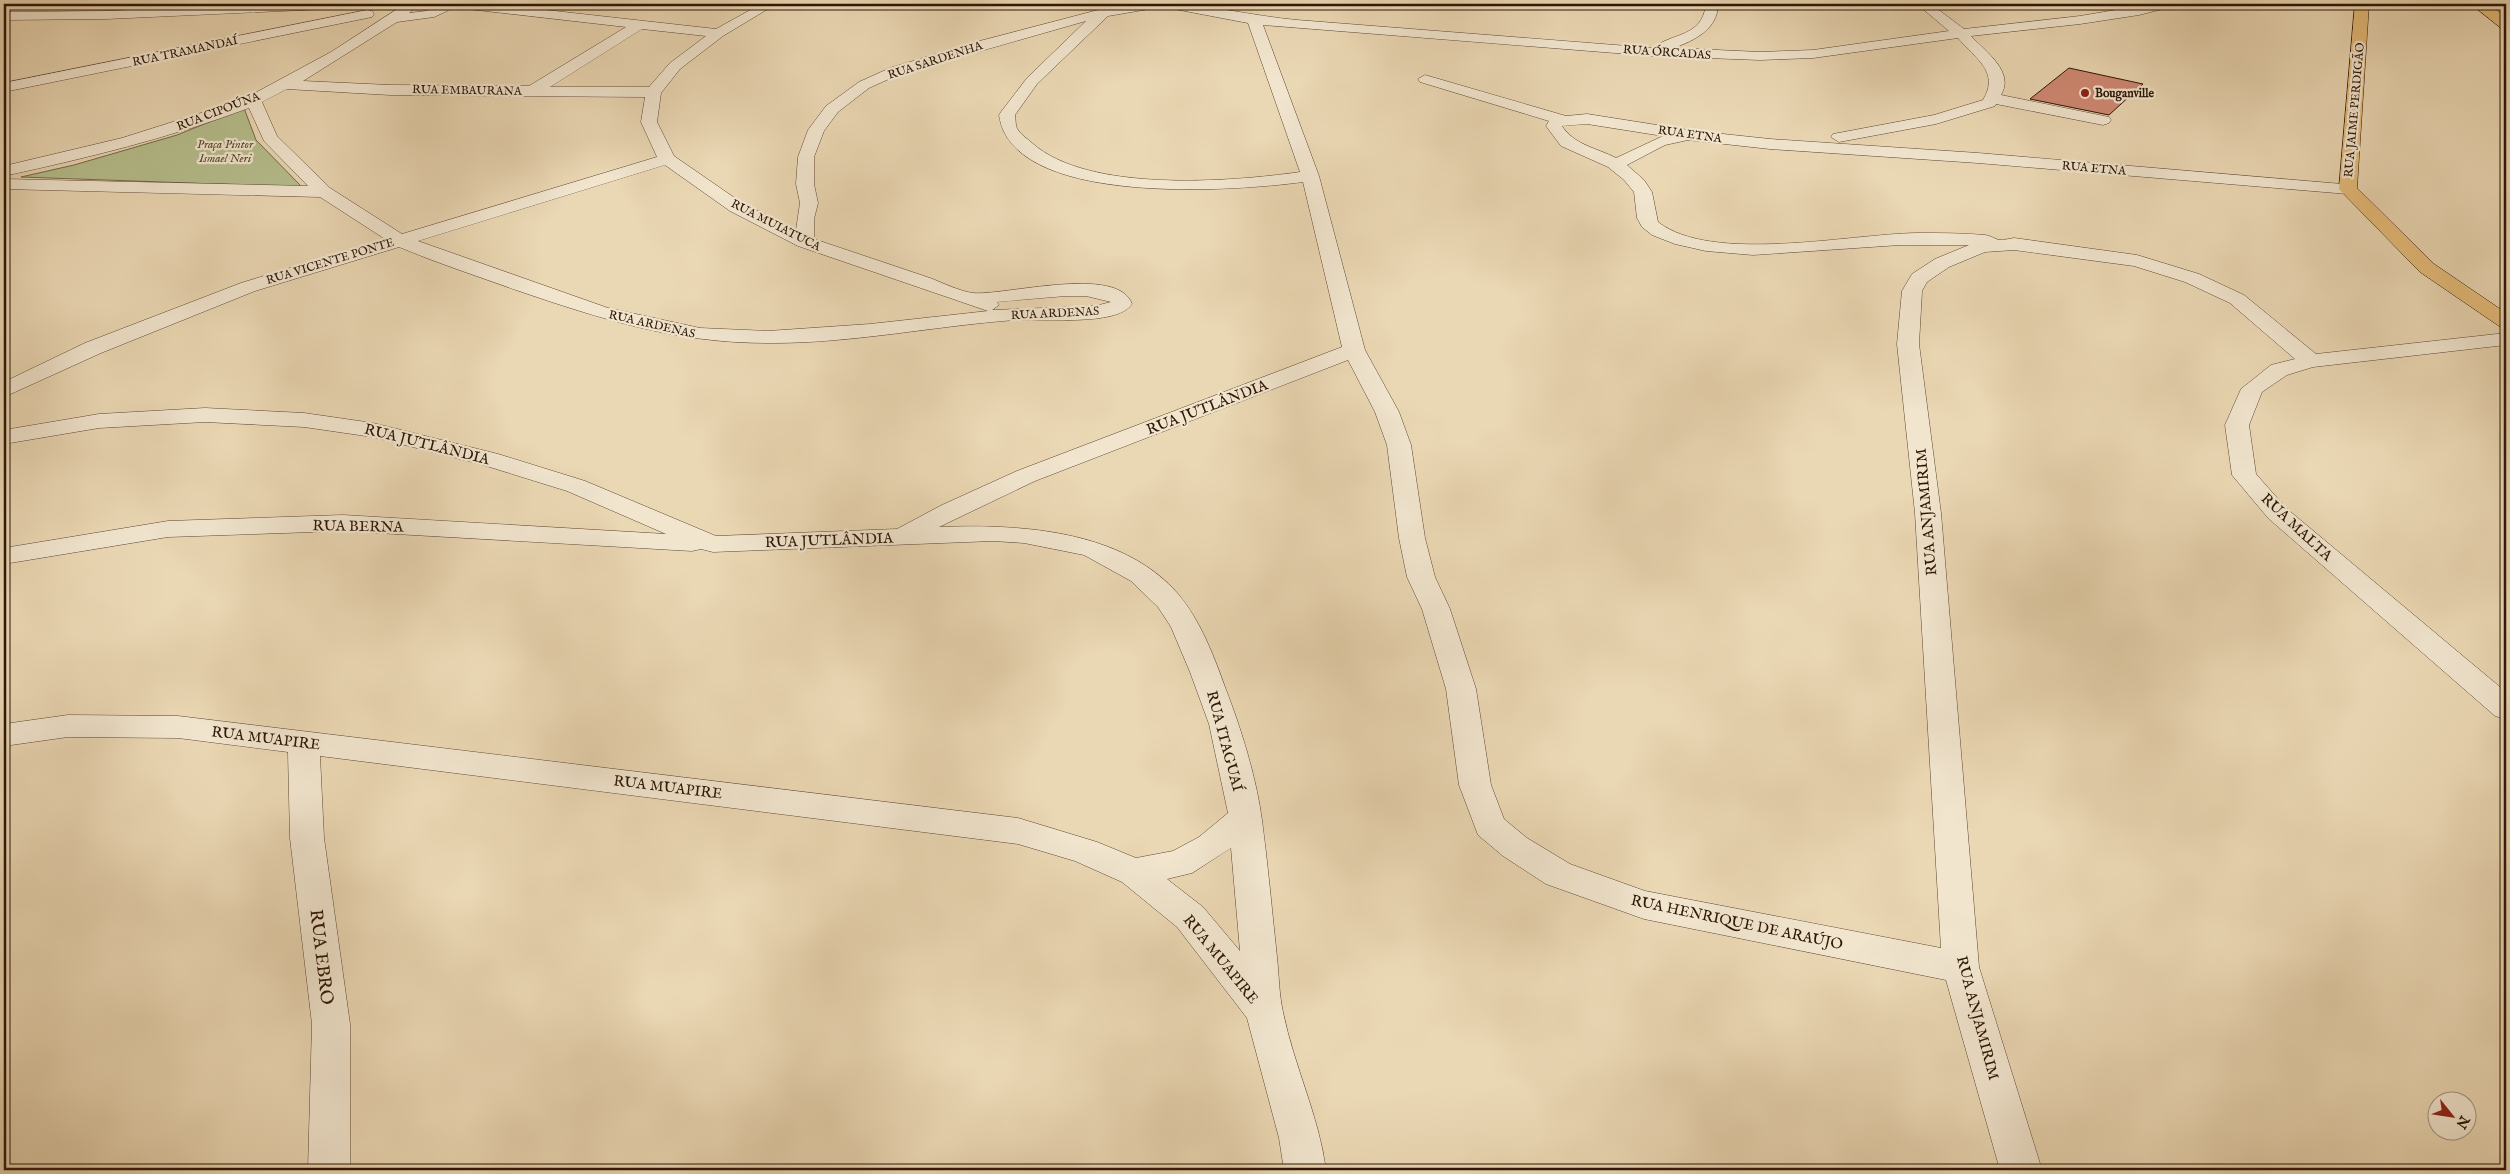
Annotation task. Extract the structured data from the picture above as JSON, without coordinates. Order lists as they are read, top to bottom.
{
  "streets": {
    "main road": ["RUA JAIME PERDIGÃO"],
    "street": [
      "RUA TRAMANDAÍ",
      "RUA ÓRCADAS",
      "RUA SARDENHA",
      "RUA EMBAURANA",
      "RUA CIPOÚNA",
      "RUA ETNA",
      "RUA MUIATUCA",
      "RUA VICENTE PONTE",
      "RUA ARDENAS",
      "RUA JUTLÂNDIA",
      "RUA ANJAMIRIM",
      "RUA BERNA",
      "RUA MALTA",
      "RUA MUAPIRE",
      "RUA ITAGUAÍ",
      "RUA HENRIQUE DE ARAÚJO",
      "RUA EBRO"
    ]
  },
  "crossings": [
    ["RUA SARDENHA", "RUA MUIATUCA"],
    ["RUA EMBAURANA", "RUA CIPOÚNA"],
    ["RUA EMBAURANA", "RUA MUIATUCA"],
    ["RUA JAIME PERDIGÃO", "RUA ETNA"],
    ["RUA CIPOÚNA", "RUA ARDENAS"],
    ["RUA MUIATUCA", "RUA VICENTE PONTE"],
    ["RUA MUIATUCA", "RUA ARDENAS"],
    ["RUA VICENTE PONTE", "RUA ARDENAS"],
    ["RUA JUTLÂNDIA", "RUA BERNA"],
    ["RUA JUTLÂNDIA", "RUA ITAGUAÍ"],
    ["RUA JUTLÂNDIA", "RUA HENRIQUE DE ARAÚJO"],
    ["RUA ANJAMIRIM", "RUA MALTA"],
    ["RUA ANJAMIRIM", "RUA HENRIQUE DE ARAÚJO"],
    ["RUA MUAPIRE", "RUA ITAGUAÍ"],
    ["RUA MUAPIRE", "RUA EBRO"]
  ],
  "parks": ["Praça Pintor Ismael Neri"],
  "places": ["Bouganville"],
  "north": "bottom right"
}
